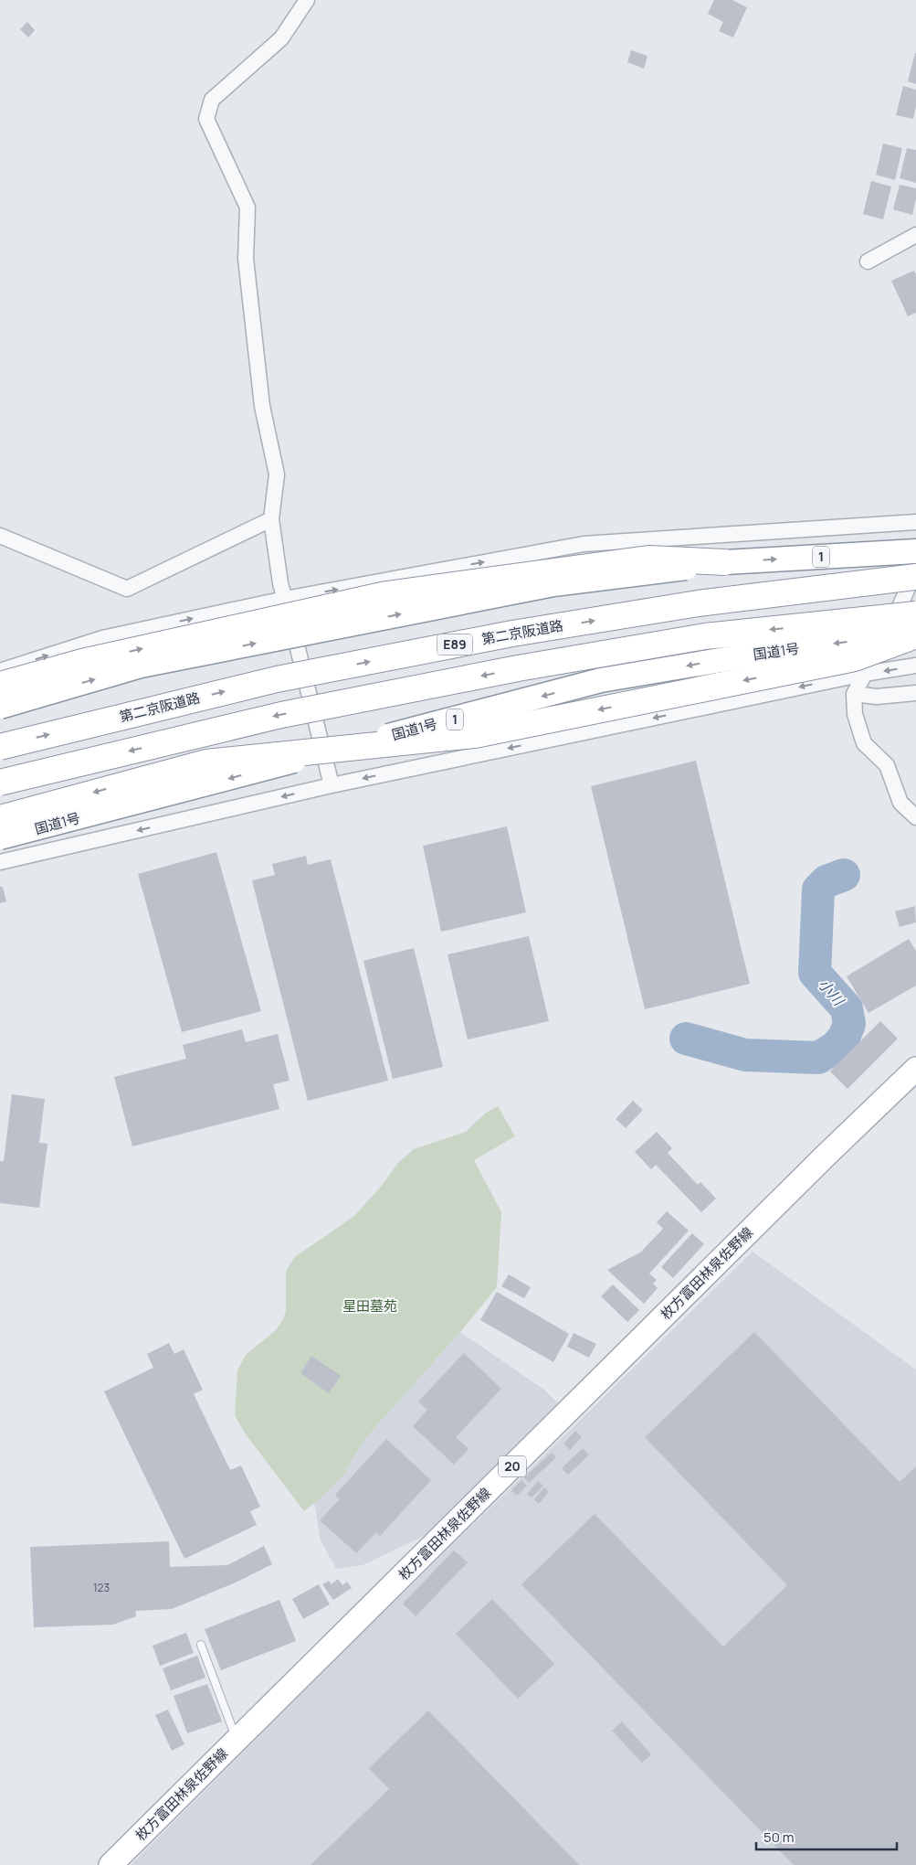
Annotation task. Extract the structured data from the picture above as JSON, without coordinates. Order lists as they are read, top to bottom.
{
  "streets": {
    "highway": [
      "1",
      "第二京阪道路",
      "E89",
      "国道1号"
    ],
    "main road": ["枚方富田林泉佐野線", "20"]
  },
  "water": ["小川"],
  "parks": ["星田墓苑"],
  "house_numbers": ["123"],
  "scale_bar": "50 m"
}
